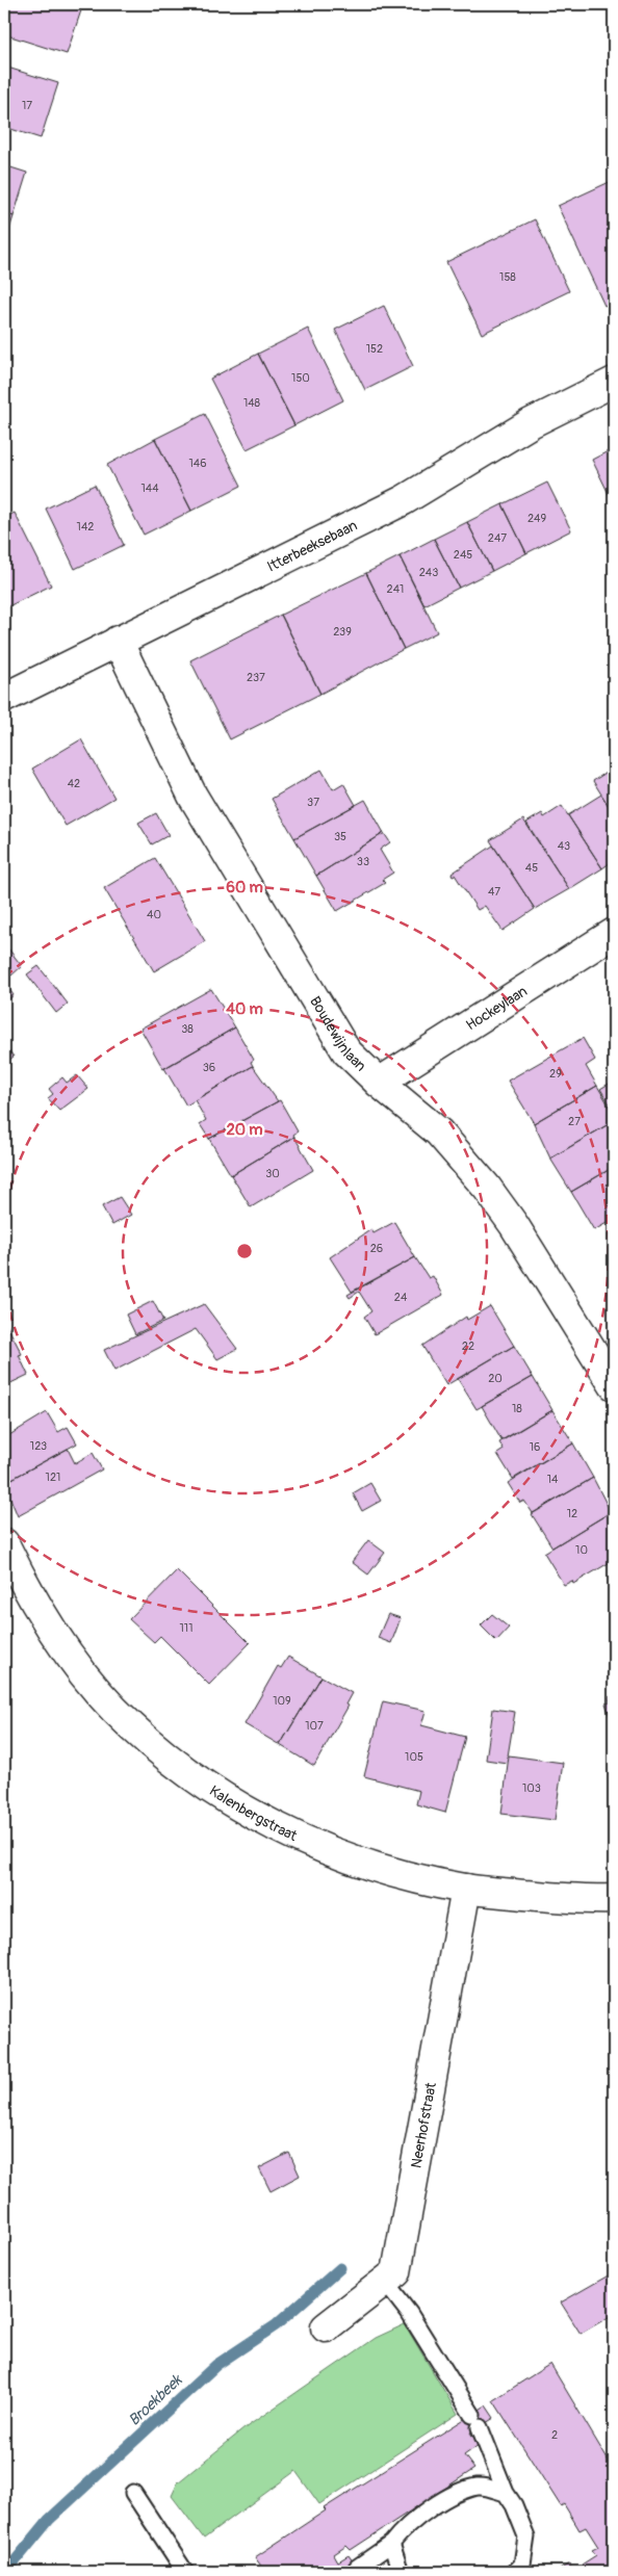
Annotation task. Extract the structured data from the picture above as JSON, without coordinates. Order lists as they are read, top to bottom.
{
  "streets": {
    "street": [
      "Itterbeeksebaan",
      "Hockeylaan",
      "Boudewijnlaan",
      "Kalenbergstraat",
      "Neerhofstraat"
    ]
  },
  "crossings": [
    ["Itterbeeksebaan", "Boudewijnlaan"],
    ["Hockeylaan", "Boudewijnlaan"],
    ["Kalenbergstraat", "Neerhofstraat"]
  ],
  "water": ["Broekbeek"],
  "house_numbers": [
    "17",
    "158",
    "152",
    "150",
    "148",
    "146",
    "144",
    "249",
    "142",
    "247",
    "245",
    "243",
    "241",
    "239",
    "237",
    "42",
    "37",
    "35",
    "43",
    "33",
    "45",
    "47",
    "40",
    "38",
    "36",
    "29",
    "27",
    "30",
    "26",
    "24",
    "22",
    "20",
    "18",
    "123",
    "16",
    "121",
    "14",
    "12",
    "10",
    "111",
    "109",
    "107",
    "105",
    "103",
    "2"
  ],
  "rings": ["60 m", "40 m", "20 m"]
}
